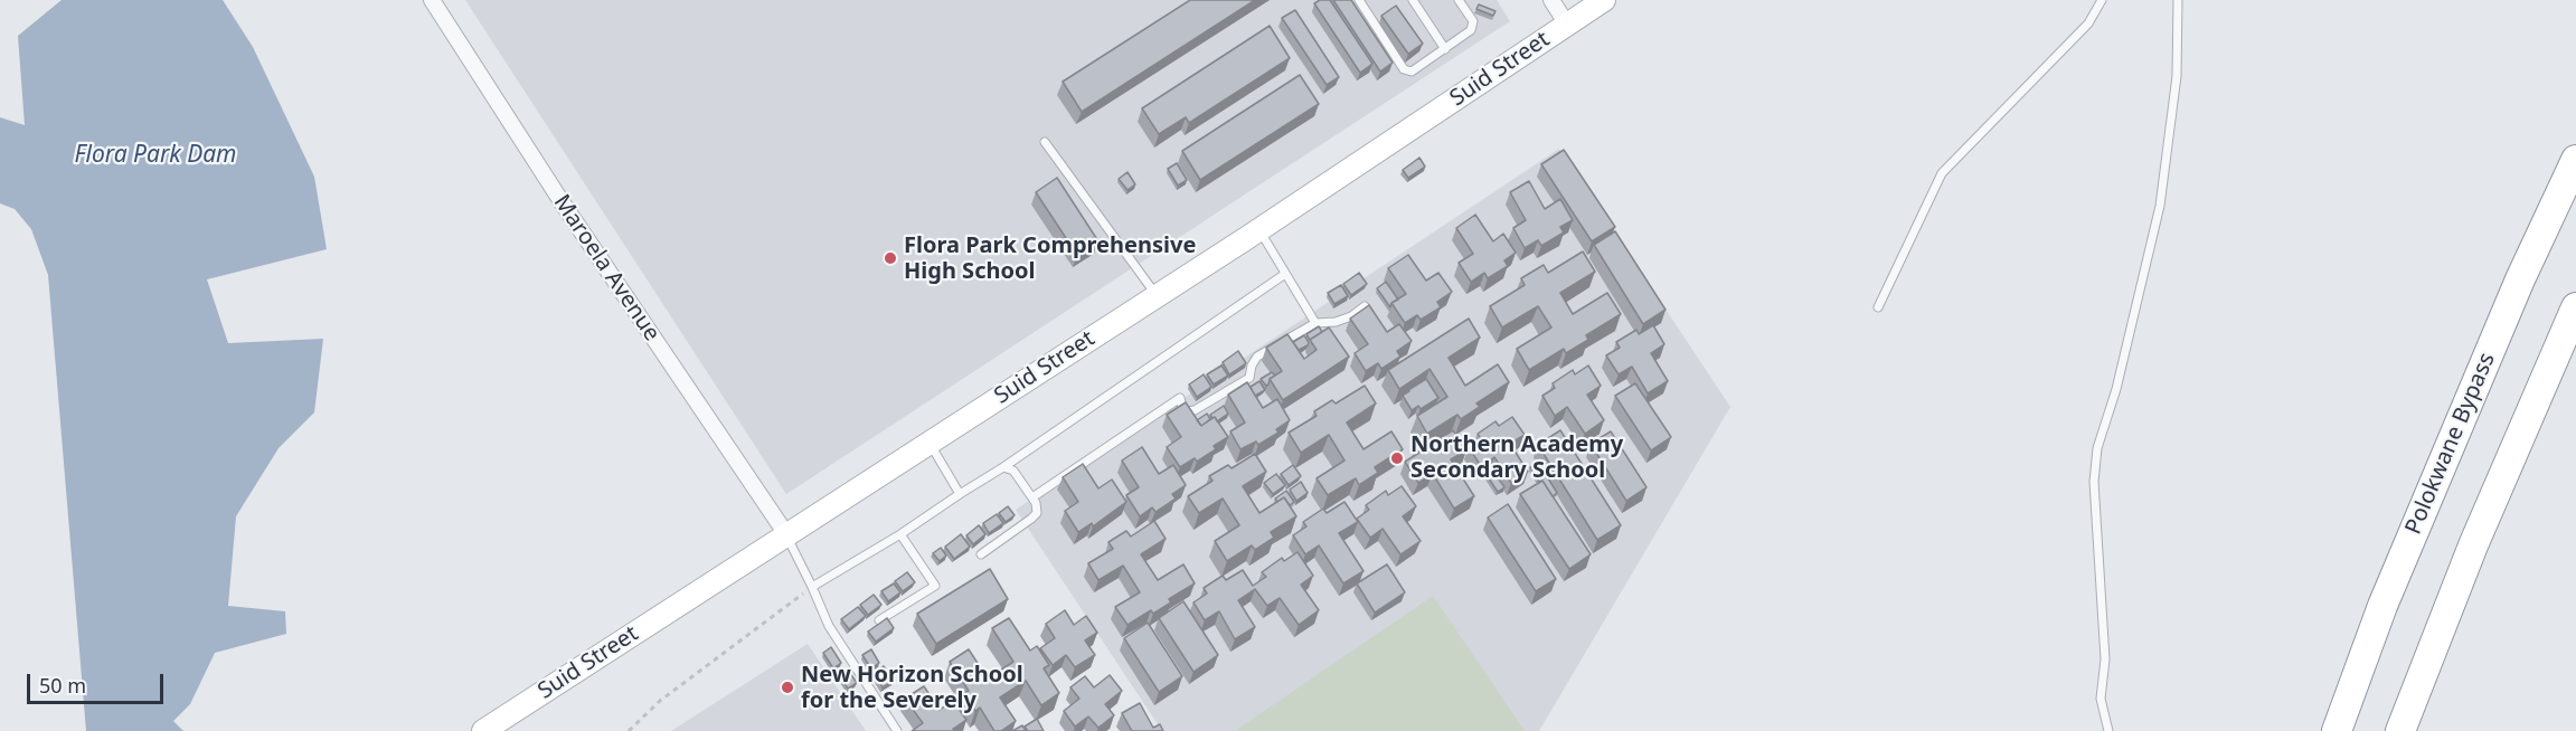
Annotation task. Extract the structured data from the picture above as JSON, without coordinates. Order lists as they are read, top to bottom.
{
  "streets": {
    "highway": ["Polokwane Bypass"],
    "street": ["Suid Street", "Maroela Avenue"]
  },
  "crossings": [
    ["Suid Street", "Maroela Avenue"]
  ],
  "water": ["Flora Park Dam"],
  "places": ["Flora Park Comprehensive High School", "Northern Academy Secondary School", "New Horizon School for the Severely"],
  "scale_bar": "50 m"
}
